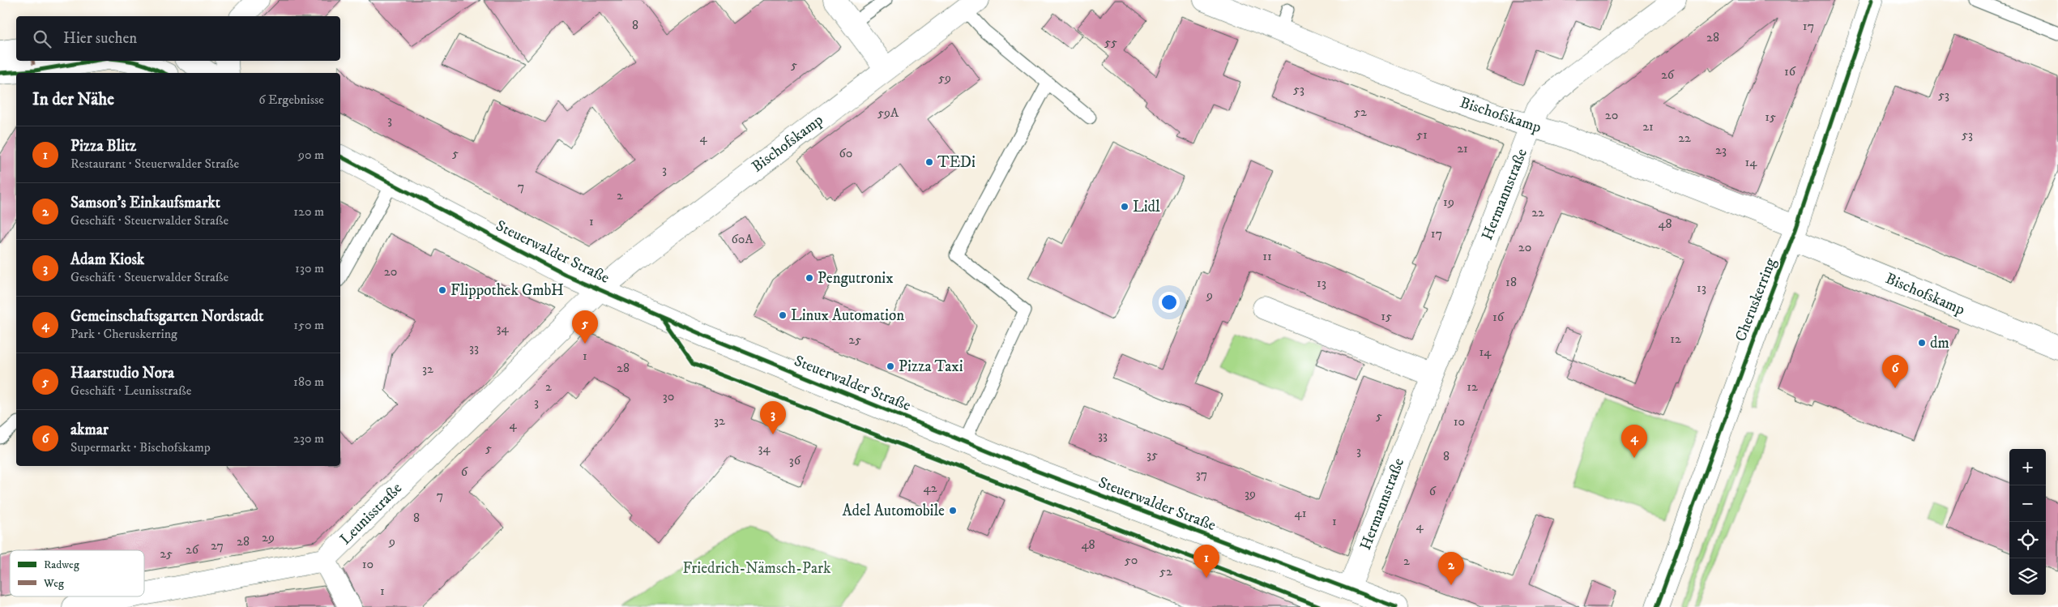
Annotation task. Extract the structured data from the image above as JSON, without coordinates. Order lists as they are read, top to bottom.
{
  "streets": {
    "street": [
      "Bischofskamp",
      "Hermannstraße",
      "Steuerwalder Straße",
      "Cheruskerring",
      "Leunisstraße"
    ]
  },
  "crossings": [
    ["Bischofskamp", "Hermannstraße"],
    ["Bischofskamp", "Steuerwalder Straße"],
    ["Bischofskamp", "Cheruskerring"],
    ["Bischofskamp", "Leunisstraße"],
    ["Hermannstraße", "Steuerwalder Straße"],
    ["Steuerwalder Straße", "Leunisstraße"]
  ],
  "parks": ["Friedrich-Nämsch-Park"],
  "places": [
    "TEDi",
    "Lidl",
    "Pengutronix",
    "Flippothek GmbH",
    "Linux Automation",
    "dm",
    "Pizza Taxi",
    "Adel Automobile"
  ],
  "house_numbers": [
    "8",
    "17",
    "28",
    "55",
    "5",
    "16",
    "26",
    "59",
    "53",
    "53",
    "52",
    "59A",
    "20",
    "15",
    "3",
    "21",
    "51",
    "53",
    "4",
    "22",
    "21",
    "23",
    "5",
    "60",
    "14",
    "3",
    "7",
    "2",
    "19",
    "22",
    "1",
    "48",
    "17",
    "60A",
    "20",
    "11",
    "20",
    "18",
    "13",
    "13",
    "9",
    "15",
    "16",
    "34",
    "12",
    "25",
    "33",
    "14",
    "1",
    "28",
    "32",
    "2",
    "12",
    "30",
    "3",
    "5",
    "32",
    "10",
    "4",
    "33",
    "5",
    "34",
    "3",
    "35",
    "8",
    "36",
    "6",
    "37",
    "42",
    "6",
    "39",
    "7",
    "41",
    "8",
    "1",
    "4",
    "29",
    "28",
    "9",
    "48",
    "27",
    "26",
    "25",
    "50",
    "2",
    "10",
    "52",
    "1"
  ],
  "legend": ["Radweg", "Weg"],
  "page": {
    "search": "Hier suchen",
    "heading": ["In der Nähe", "6 Ergebnisse"],
    "list": [
      {
        "mark": "1",
        "name": "Pizza Blitz",
        "note": "Restaurant · Steuerwalder Straße",
        "value": "90 m"
      },
      {
        "mark": "2",
        "name": "Samson's Einkaufsmarkt",
        "note": "Geschäft · Steuerwalder Straße",
        "value": "120 m"
      },
      {
        "mark": "3",
        "name": "Adam Kiosk",
        "note": "Geschäft · Steuerwalder Straße",
        "value": "130 m"
      },
      {
        "mark": "4",
        "name": "Gemeinschaftsgarten Nordstadt",
        "note": "Park · Cheruskerring",
        "value": "150 m"
      },
      {
        "mark": "5",
        "name": "Haarstudio Nora",
        "note": "Geschäft · Leunisstraße",
        "value": "180 m"
      },
      {
        "mark": "6",
        "name": "akmar",
        "note": "Supermarkt · Bischofskamp",
        "value": "230 m"
      }
    ],
    "pins": [
      "5",
      "6",
      "3",
      "4",
      "1",
      "2"
    ],
    "map_buttons": ["+", "−"]
  }
}
